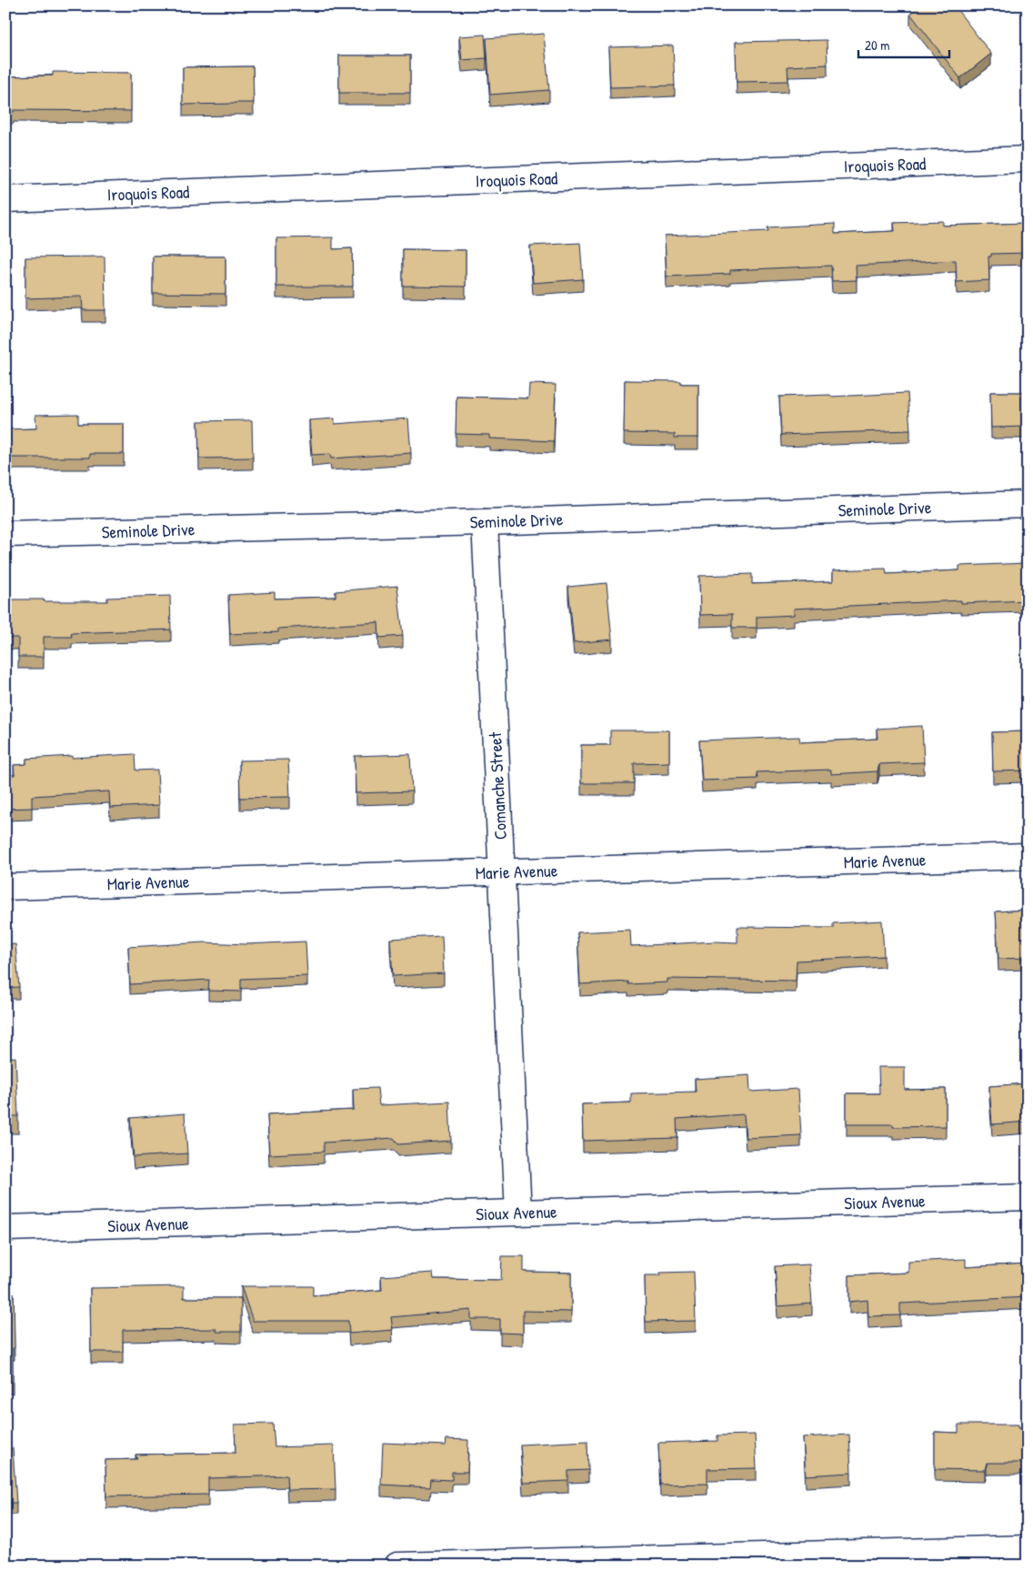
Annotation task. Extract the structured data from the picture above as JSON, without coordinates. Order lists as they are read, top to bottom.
{
  "streets": {
    "street": [
      "Iroquois Road",
      "Seminole Drive",
      "Comanche Street",
      "Marie Avenue",
      "Sioux Avenue"
    ]
  },
  "crossings": [
    ["Seminole Drive", "Comanche Street"],
    ["Comanche Street", "Marie Avenue"],
    ["Comanche Street", "Sioux Avenue"]
  ],
  "scale_bar": "20 m"
}
